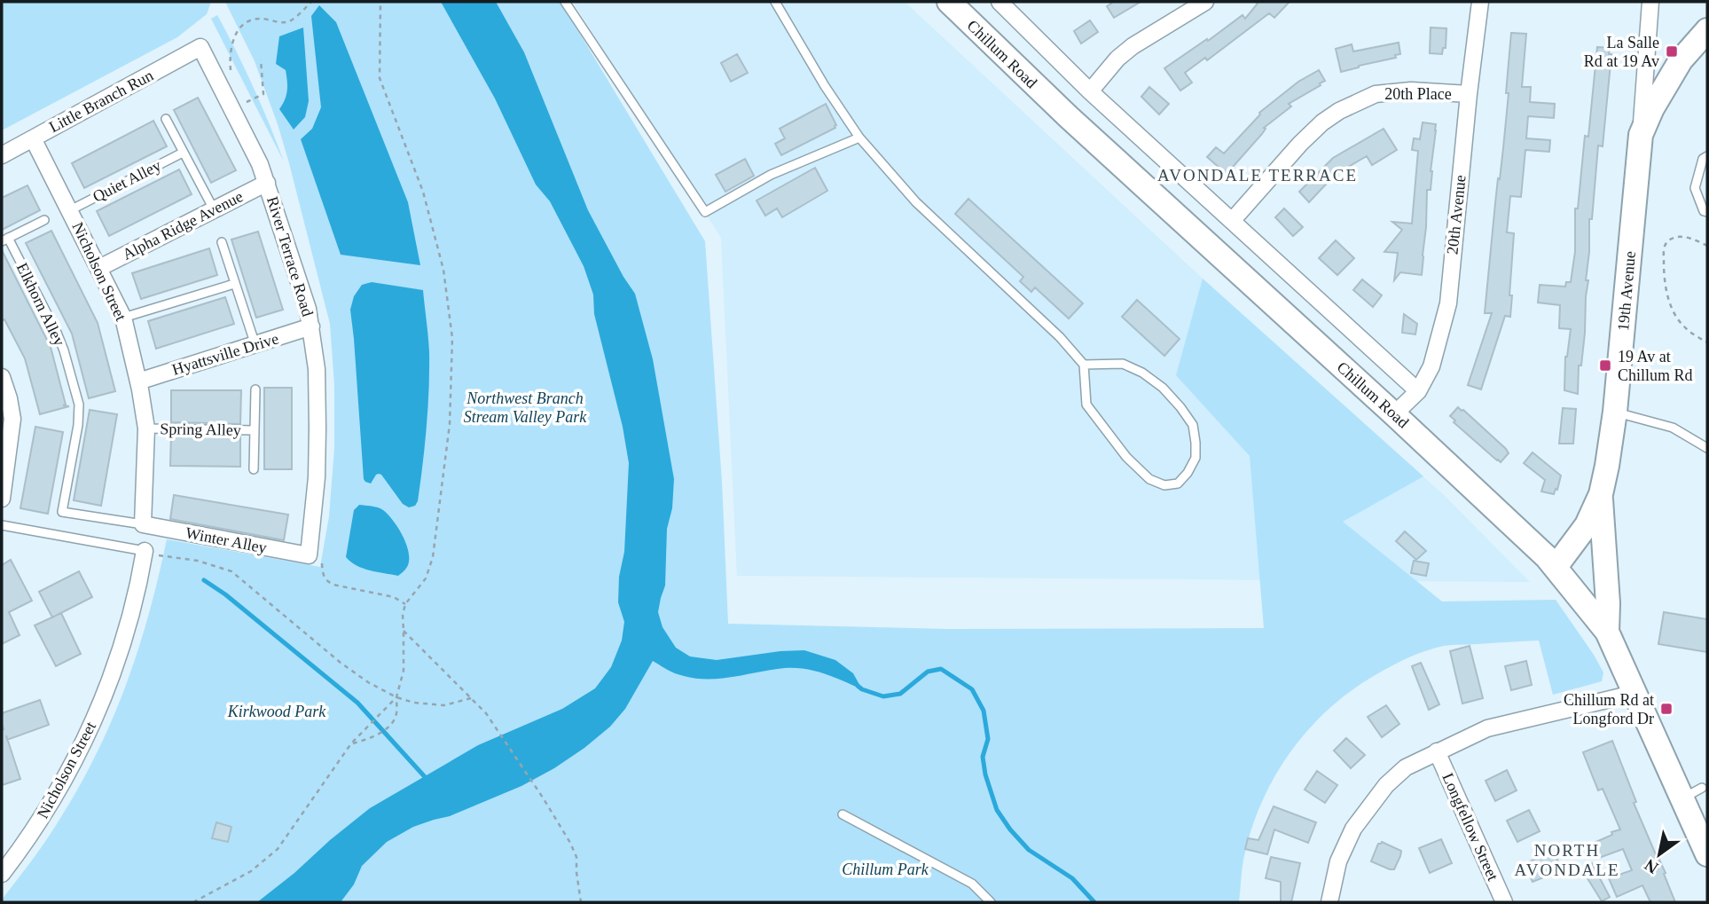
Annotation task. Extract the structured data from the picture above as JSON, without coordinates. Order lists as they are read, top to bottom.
{
  "streets": {
    "main road": ["Chillum Road", "19th Avenue"],
    "street": [
      "20th Place",
      "Little Branch Run",
      "20th Avenue",
      "Alpha Ridge Avenue",
      "River Terrace Road",
      "Nicholson Street",
      "Hyattsville Drive",
      "Winter Alley",
      "Longfellow Street"
    ],
    "lane": ["Quiet Alley", "Elkhorn Alley", "Spring Alley"]
  },
  "crossings": [
    ["Chillum Road", "20th Place"],
    ["Chillum Road", "20th Avenue"],
    ["Chillum Road", "19th Avenue"],
    ["20th Place", "20th Avenue"],
    ["Little Branch Run", "River Terrace Road"],
    ["Little Branch Run", "Nicholson Street"],
    ["Quiet Alley", "Nicholson Street"],
    ["Alpha Ridge Avenue", "River Terrace Road"],
    ["Alpha Ridge Avenue", "Nicholson Street"],
    ["River Terrace Road", "Hyattsville Drive"],
    ["River Terrace Road", "Winter Alley"],
    ["Nicholson Street", "Elkhorn Alley"],
    ["Nicholson Street", "Hyattsville Drive"],
    ["Nicholson Street", "Spring Alley"],
    ["Nicholson Street", "Winter Alley"],
    ["Elkhorn Alley", "Winter Alley"]
  ],
  "districts": ["AVONDALE TERRACE", "NORTH AVONDALE"],
  "parks": ["Northwest Branch Stream Valley Park", "Kirkwood Park", "Chillum Park"],
  "places": {
    "transit": ["La Salle Rd at 19 Av", "19 Av at Chillum Rd", "Chillum Rd at Longford Dr"]
  },
  "north": "bottom left"
}
